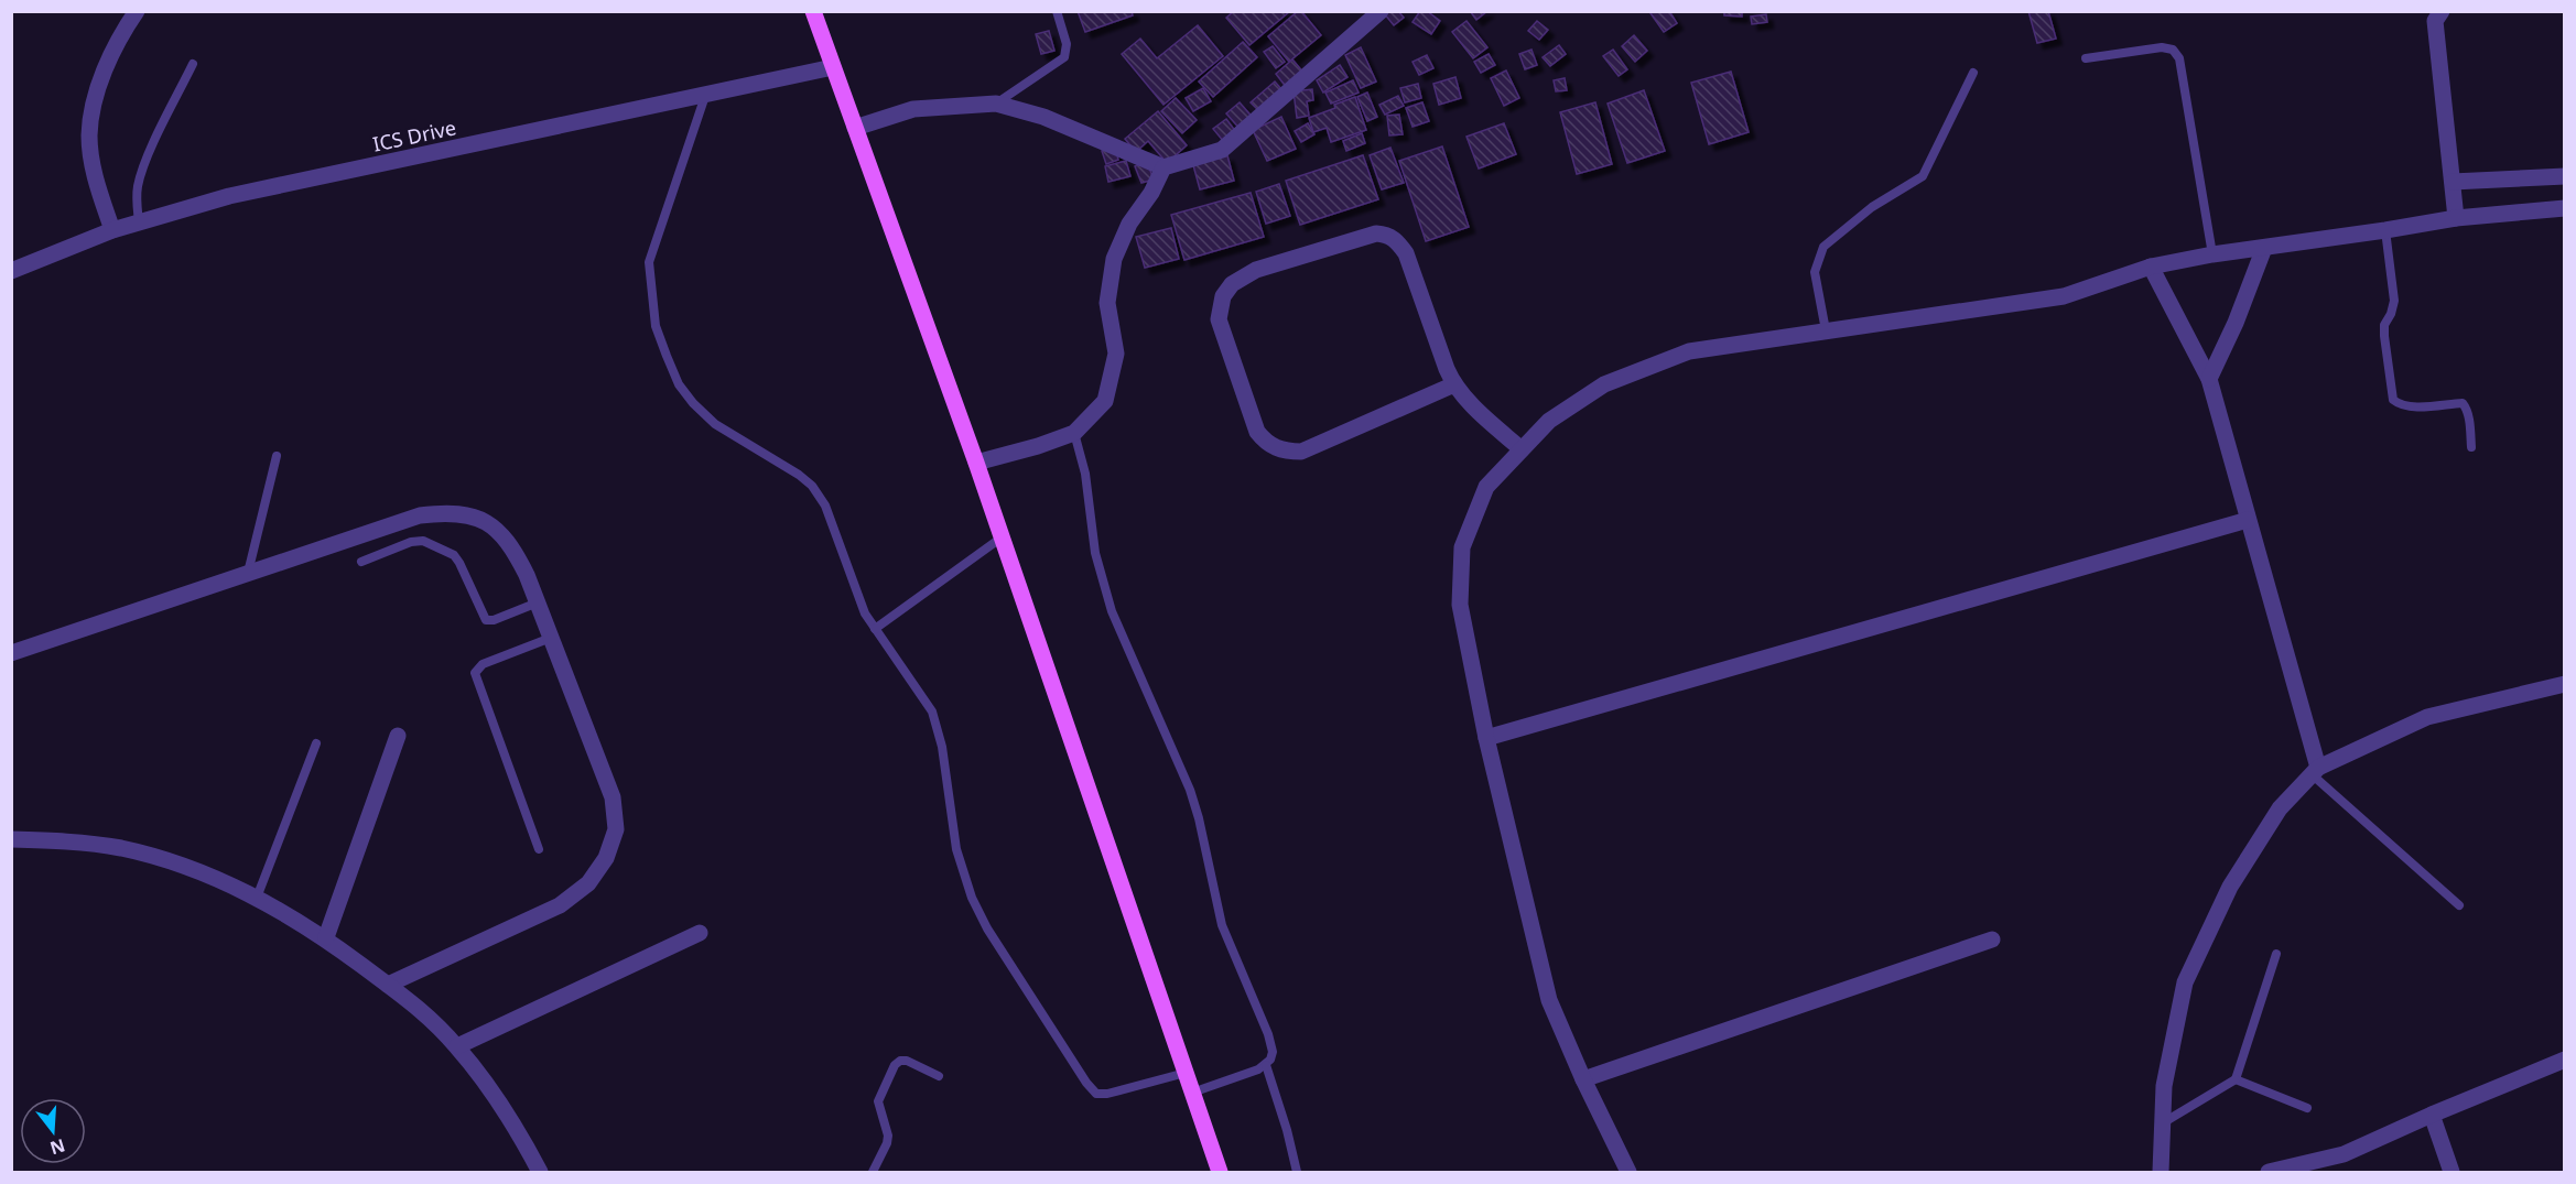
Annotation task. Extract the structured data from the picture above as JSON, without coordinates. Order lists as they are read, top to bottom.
{
  "streets": {
    "street": ["ICS Drive"]
  },
  "north": "bottom"
}
